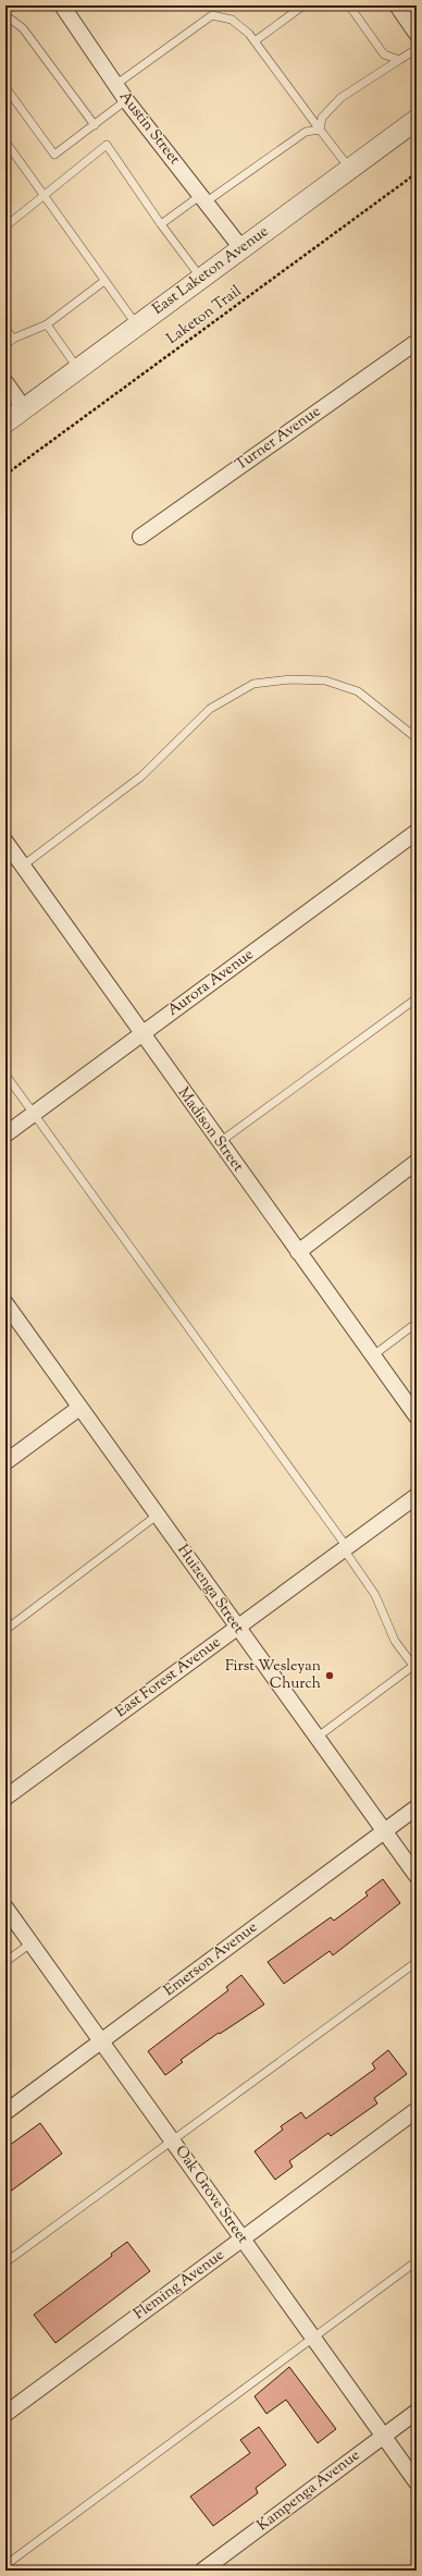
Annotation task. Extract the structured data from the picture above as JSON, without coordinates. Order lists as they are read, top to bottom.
{
  "streets": {
    "main road": ["East Laketon Avenue"],
    "street": [
      "Austin Street",
      "Turner Avenue",
      "Aurora Avenue",
      "Madison Street",
      "Huizenga Street",
      "East Forest Avenue",
      "Emerson Avenue",
      "Oak Grove Street",
      "Fleming Avenue",
      "Kampenga Avenue"
    ],
    "path": ["Laketon Trail"]
  },
  "crossings": [
    ["Austin Street", "East Laketon Avenue"],
    ["Aurora Avenue", "Madison Street"],
    ["Huizenga Street", "East Forest Avenue"],
    ["Huizenga Street", "Emerson Avenue"],
    ["Emerson Avenue", "Oak Grove Street"],
    ["Oak Grove Street", "Fleming Avenue"],
    ["Oak Grove Street", "Kampenga Avenue"]
  ],
  "places": ["First Wesleyan Church"]
}
